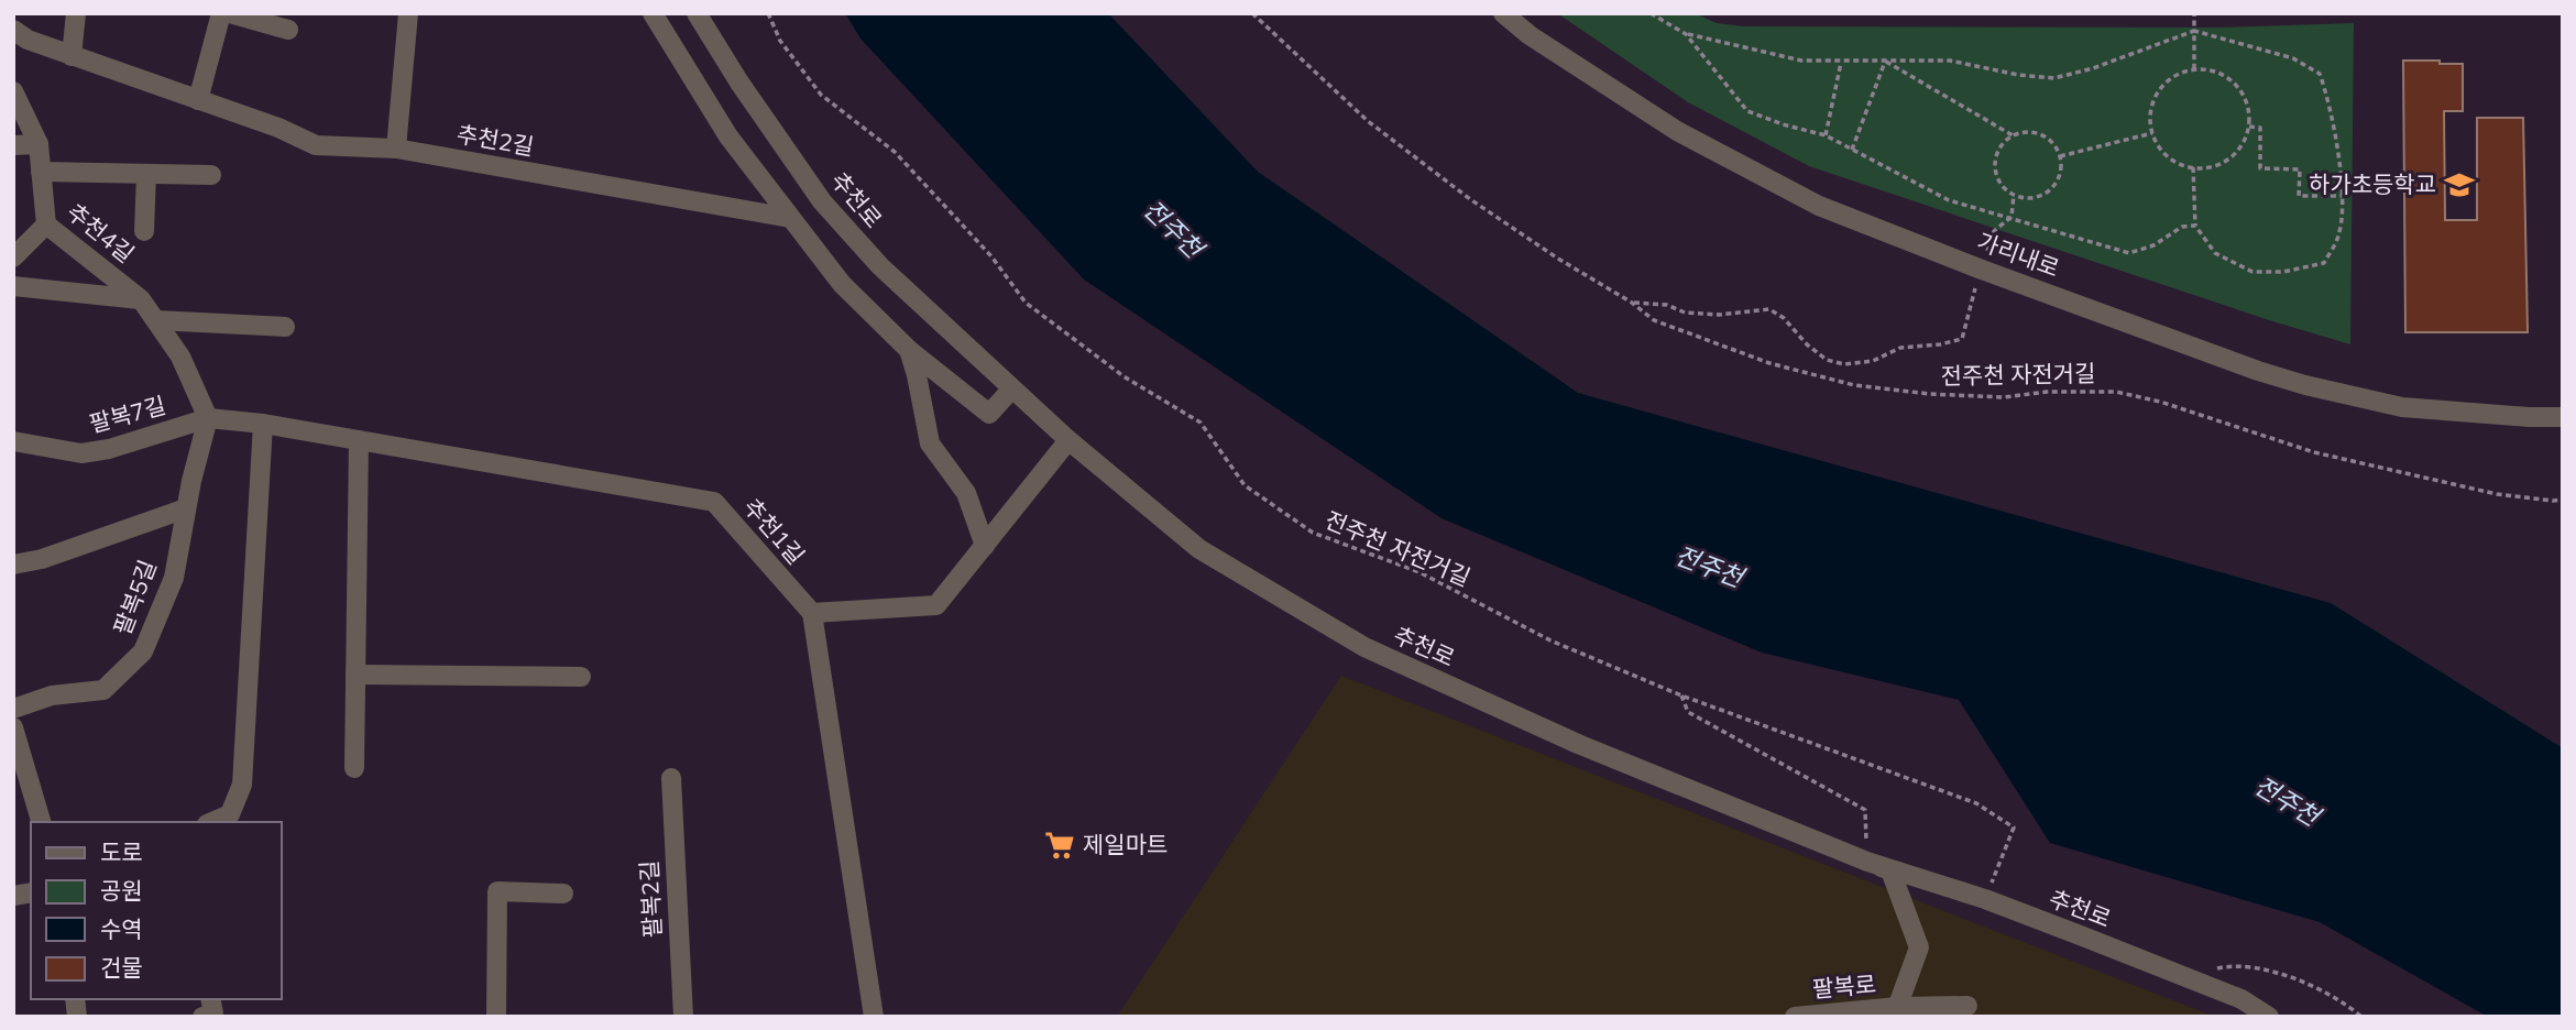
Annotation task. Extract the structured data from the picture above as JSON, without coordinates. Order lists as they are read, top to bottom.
{
  "streets": {
    "street": [
      "추천2길",
      "추천로",
      "추천4길",
      "가리내로",
      "팔복7길",
      "추천1길",
      "팔복5길",
      "팔복2길",
      "팔복로"
    ],
    "path": ["전주천 자전거길"]
  },
  "crossings": [
    ["추천로", "전주천 자전거길"],
    ["추천로", "팔복로"],
    ["추천4길", "팔복7길"],
    ["추천4길", "추천1길"],
    ["추천4길", "팔복5길"],
    ["팔복7길", "추천1길"],
    ["팔복7길", "팔복5길"],
    ["추천1길", "팔복5길"]
  ],
  "water": ["전주천"],
  "places": {
    "school or university": ["하가초등학교"],
    "supermarket": ["제일마트"]
  },
  "legend": [
    "도로",
    "공원",
    "수역",
    "건물"
  ]
}
